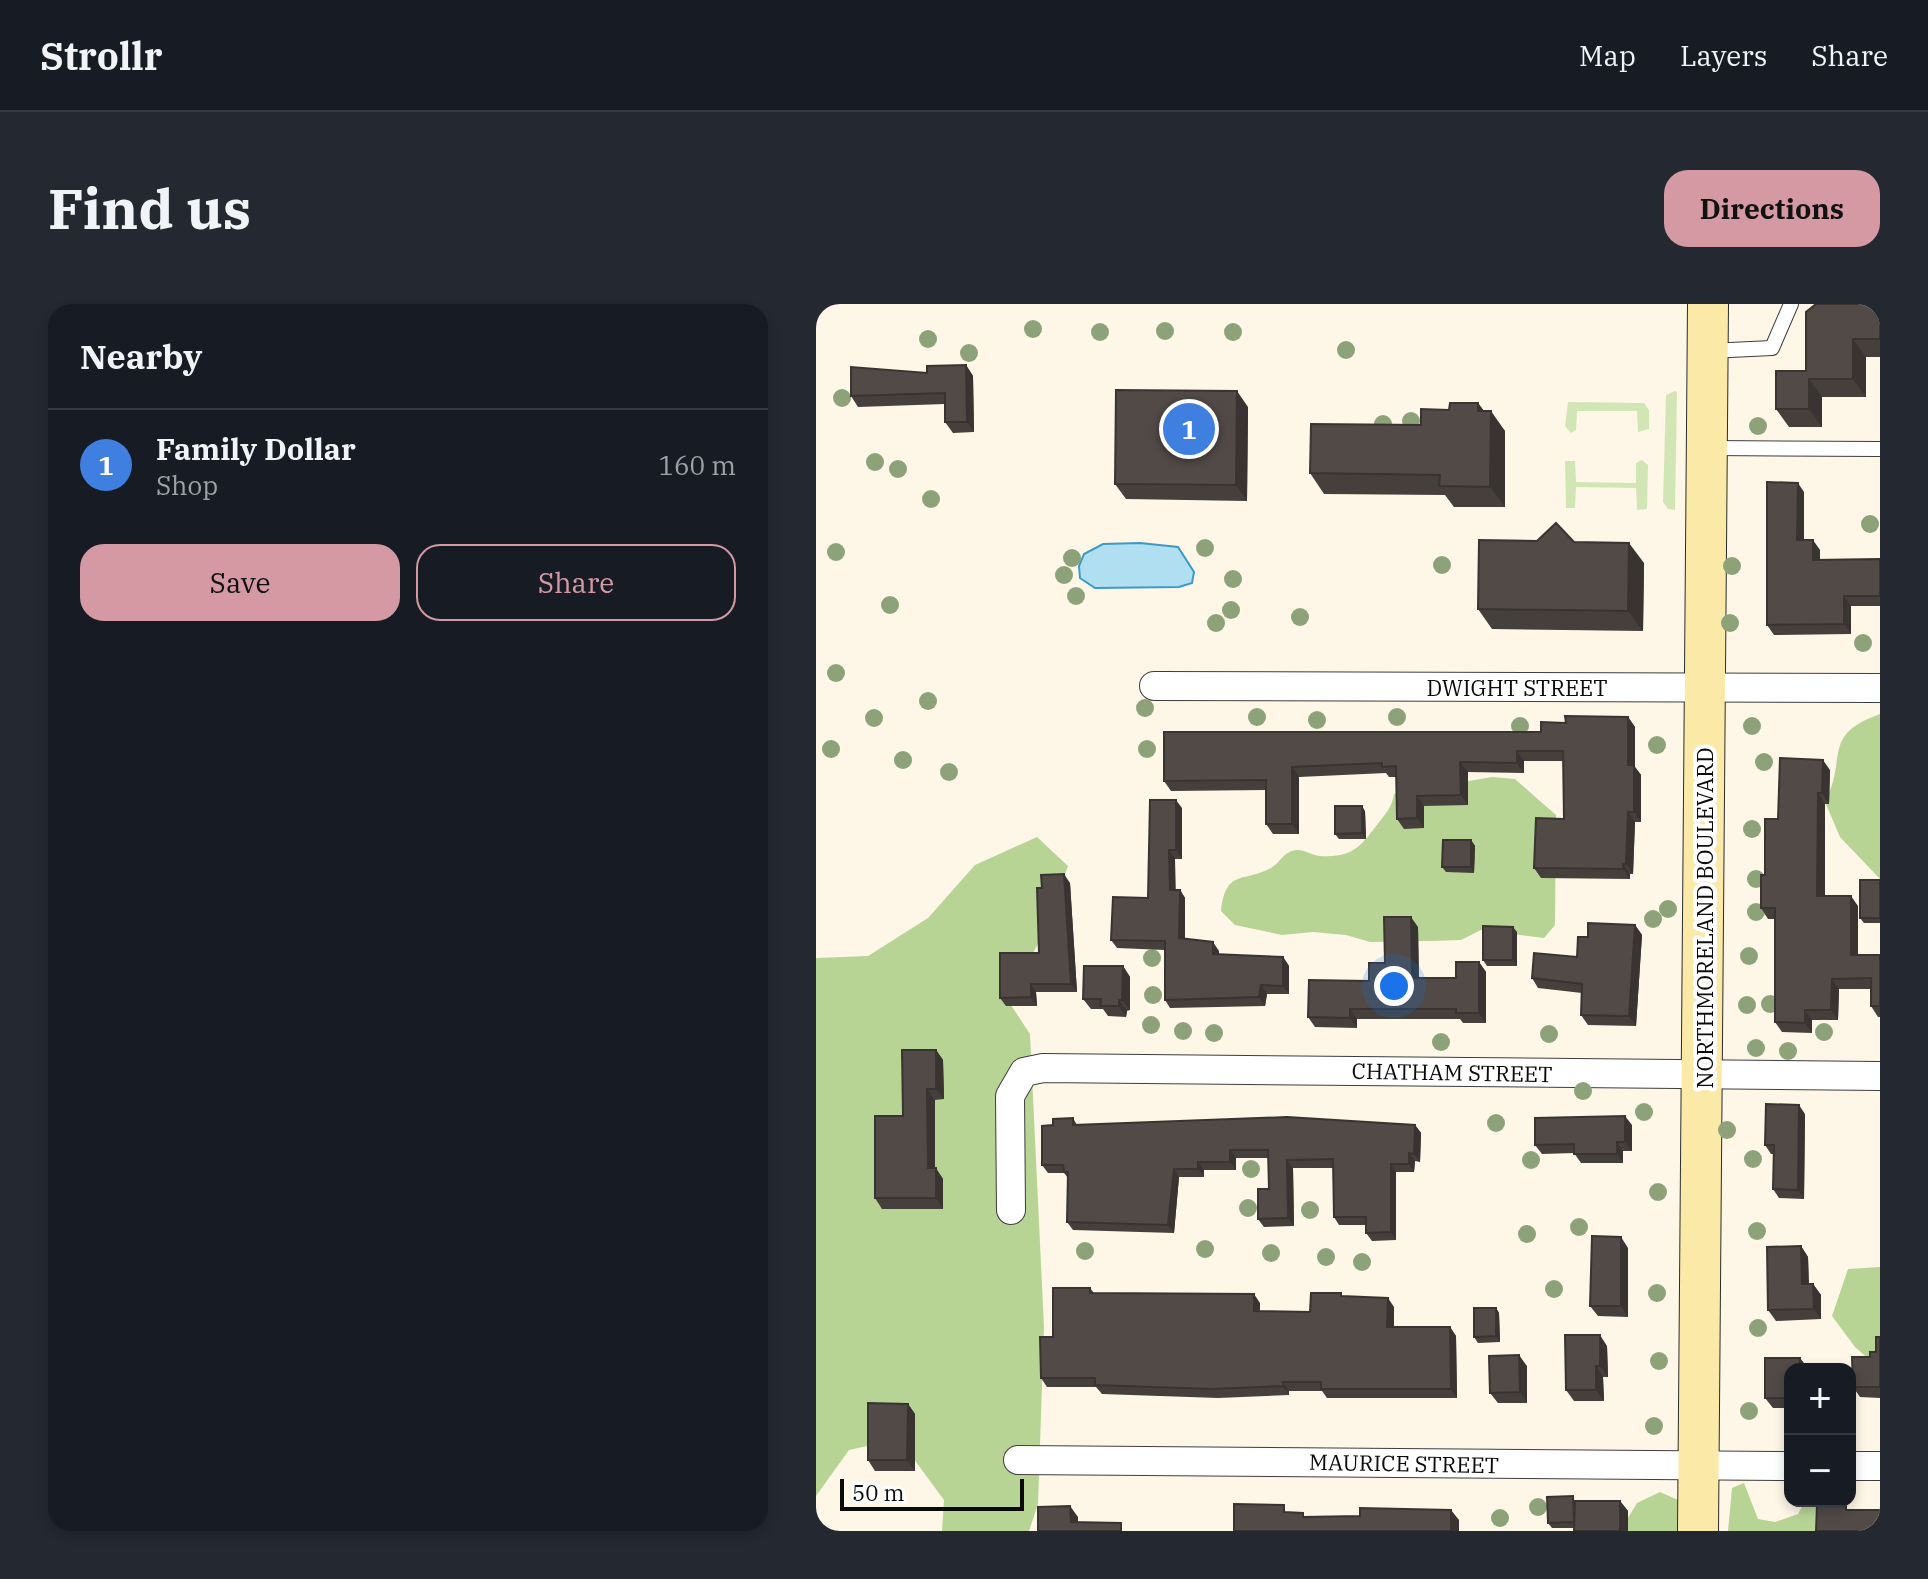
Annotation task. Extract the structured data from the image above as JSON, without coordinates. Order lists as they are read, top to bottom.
{
  "streets": {
    "street": [
      "DWIGHT STREET",
      "NORTHMORELAND BOULEVARD",
      "CHATHAM STREET",
      "MAURICE STREET"
    ]
  },
  "crossings": [
    ["DWIGHT STREET", "NORTHMORELAND BOULEVARD"],
    ["NORTHMORELAND BOULEVARD", "CHATHAM STREET"],
    ["NORTHMORELAND BOULEVARD", "MAURICE STREET"]
  ],
  "scale_bar": "50 m",
  "page": {
    "header": "Strollr",
    "nav": ["Map", "Layers", "Share"],
    "buttons": [
      "Directions",
      ["Save", "Share"]
    ],
    "title": "Find us",
    "heading": "Nearby",
    "pins": "1",
    "list": [
      {
        "mark": "1",
        "name": "Family Dollar",
        "note": "Shop",
        "value": "160 m"
      }
    ],
    "map_buttons": ["+", "−"],
    "scale": "50 m"
  }
}
